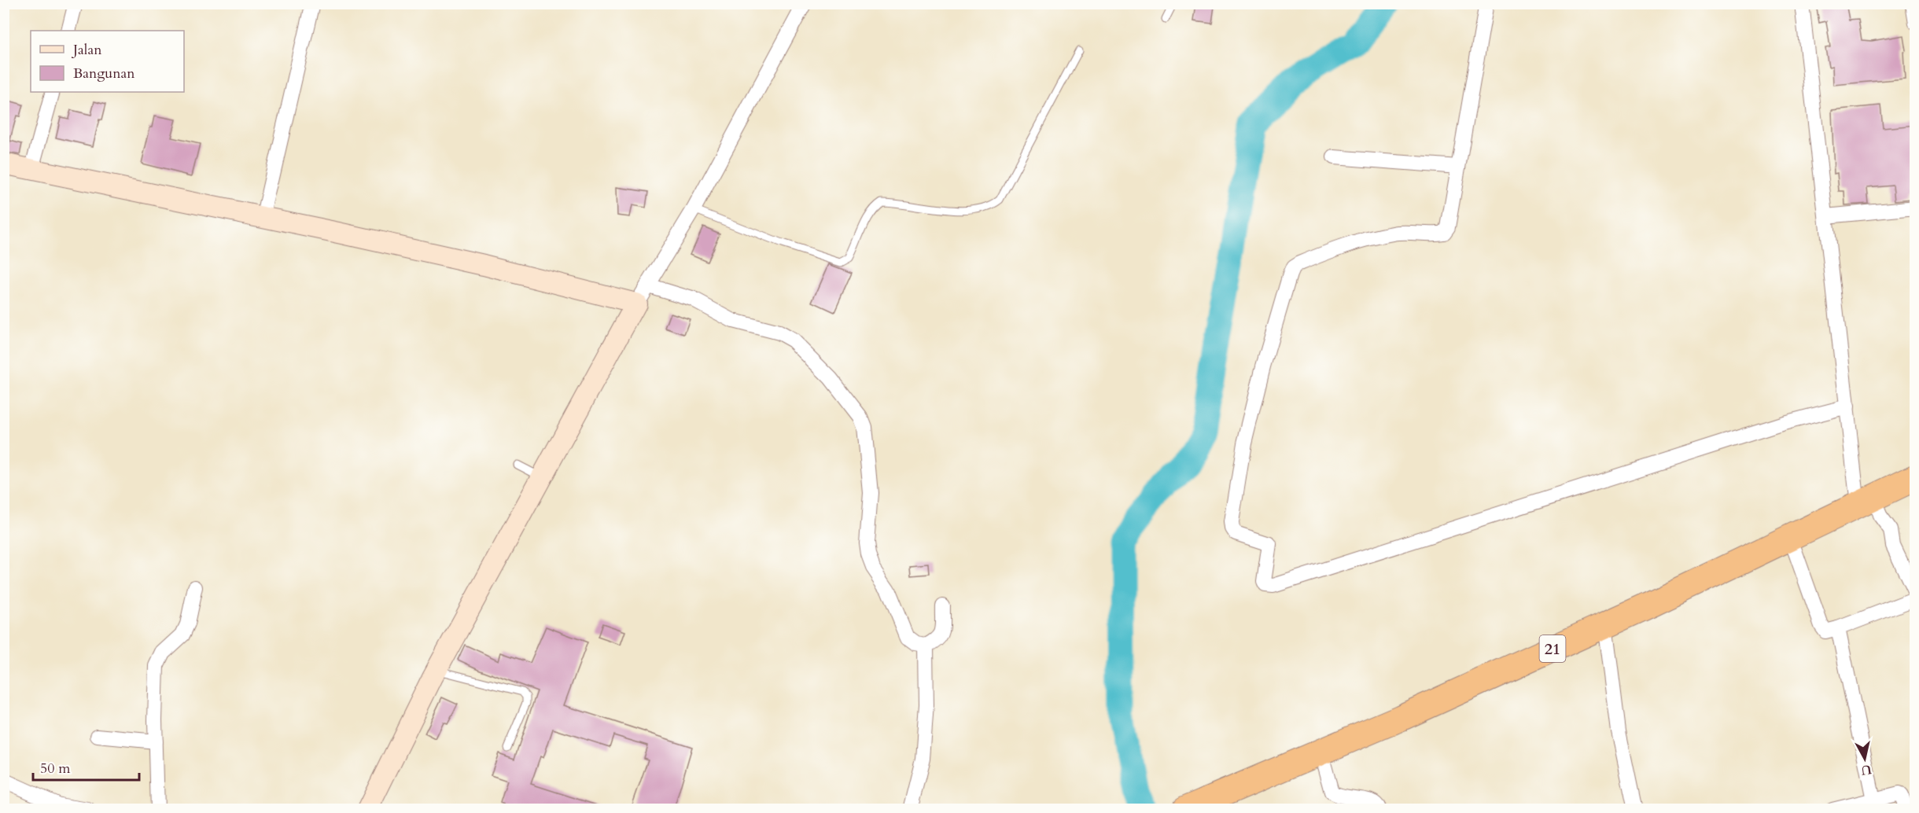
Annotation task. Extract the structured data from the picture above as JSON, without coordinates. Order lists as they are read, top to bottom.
{
  "streets": {
    "highway": ["21"]
  },
  "legend": ["Jalan", "Bangunan"],
  "scale_bar": "50 m",
  "north": "bottom"
}
